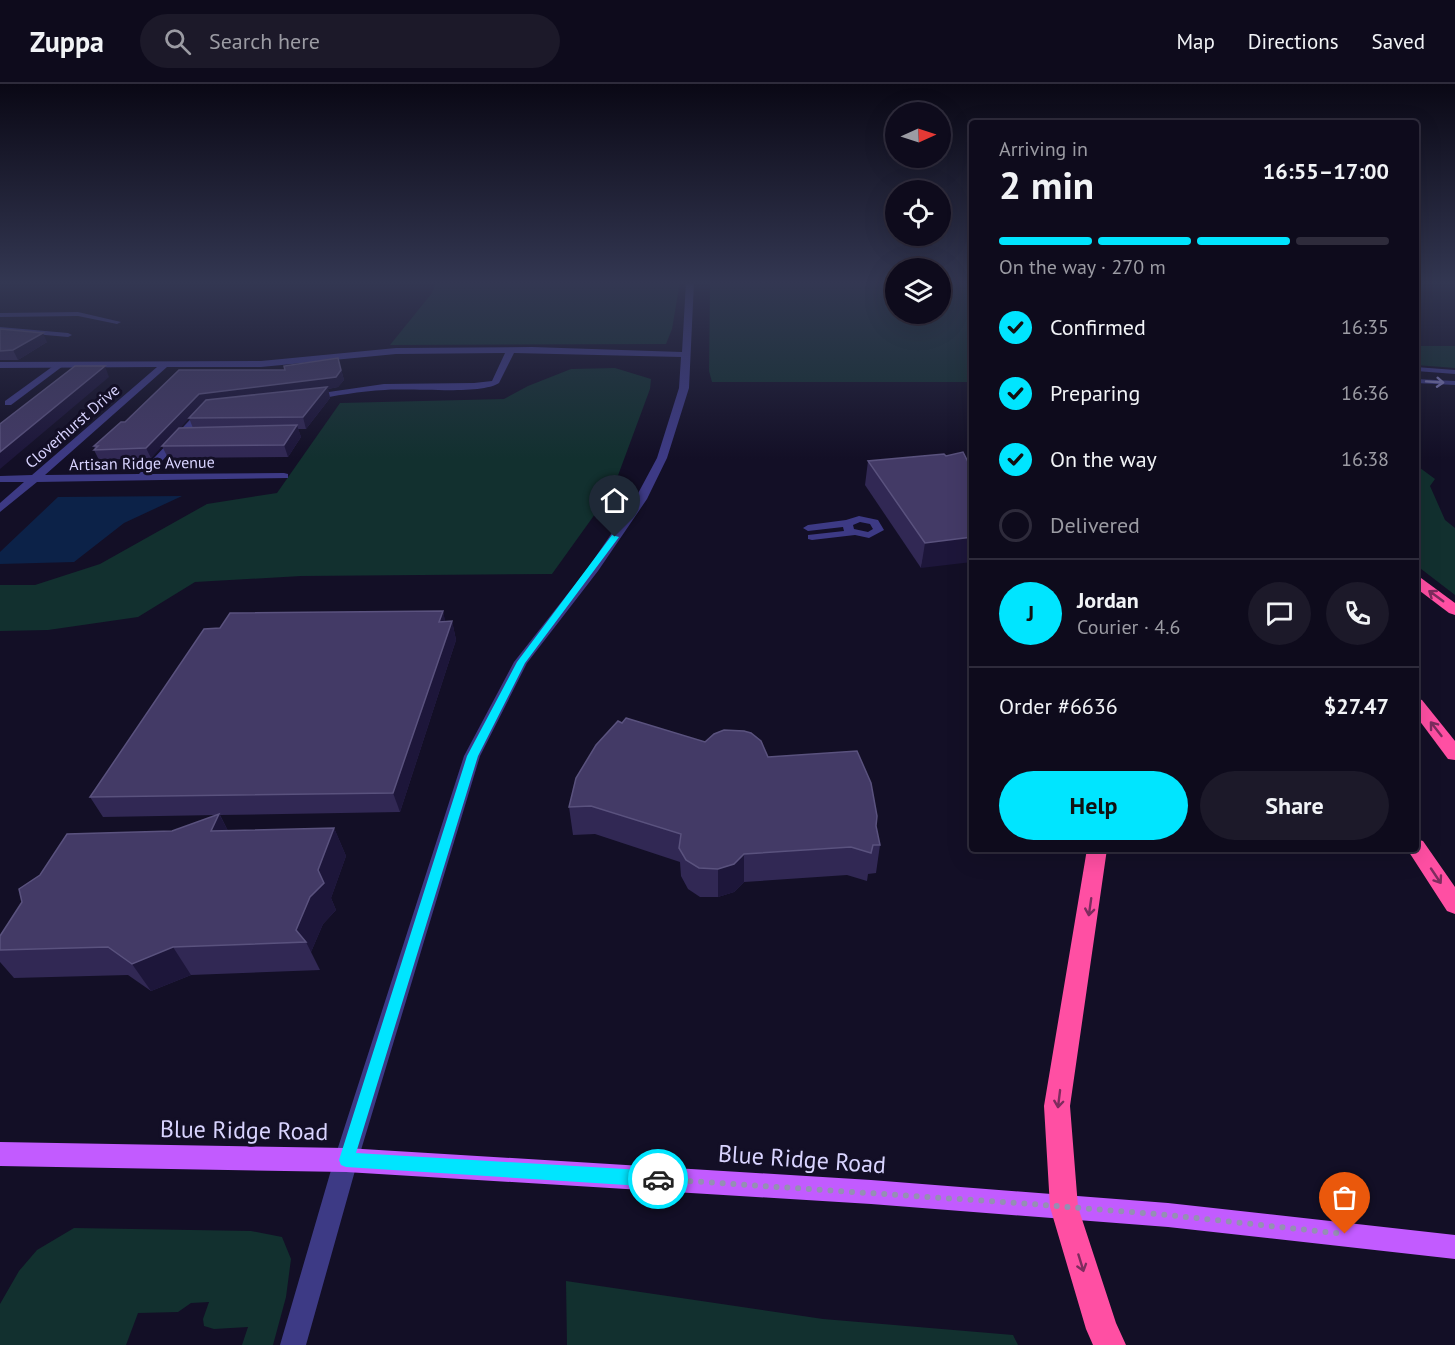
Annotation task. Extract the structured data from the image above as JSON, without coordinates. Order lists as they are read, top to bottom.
{
  "streets": {
    "main road": ["Blue Ridge Road"],
    "street": ["Cloverhurst Drive", "Artisan Ridge Avenue"]
  },
  "crossings": [
    ["Cloverhurst Drive", "Artisan Ridge Avenue"]
  ],
  "north": "right",
  "page": {
    "header": "Zuppa",
    "search": "Search here",
    "nav": ["Map", "Directions", "Saved"],
    "heading": ["2 min", "Arriving in", "16:55–17:00"],
    "panel": [
      "Jordan",
      "Courier · 4.6",
      "Order #6636",
      "$27.47"
    ],
    "bar": "On the way · 270 m",
    "list": [
      ["Confirmed", "16:35"],
      ["Preparing", "16:36"],
      ["On the way", "16:38"],
      "Delivered"
    ],
    "round": "J",
    "buttons": ["Help", "Share"]
  }
}
